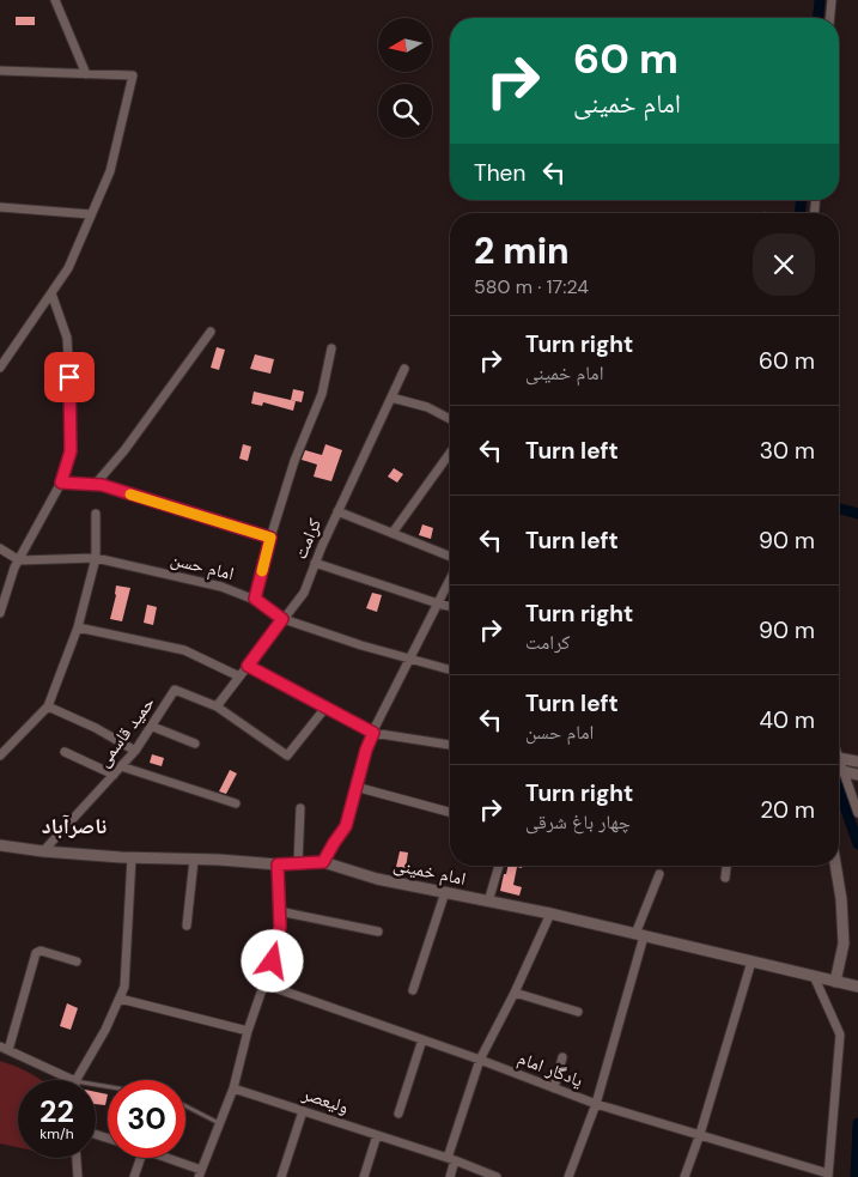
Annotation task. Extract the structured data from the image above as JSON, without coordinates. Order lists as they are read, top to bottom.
{
  "streets": {
    "street": [
      "کرامت",
      "امام حسن",
      "حمید قاسمی",
      "امام خمینی",
      "یادگار امام",
      "ولیعصر"
    ]
  },
  "crossings": [
    ["کرامت", "امام حسن"],
    ["کرامت", "حمید قاسمی"],
    ["حمید قاسمی", "امام خمینی"]
  ],
  "districts": ["ناصرآباد"],
  "north": "left",
  "page": {
    "turn": ["60 m", "امام خمینی"],
    "then": "Then",
    "heading": ["2 min", "580 m · 17:24"],
    "list": [
      {
        "name": "Turn right",
        "note": "امام خمینی",
        "value": "60 m"
      },
      {
        "name": "Turn left",
        "value": "30 m"
      },
      {
        "name": "Turn left",
        "value": "90 m"
      },
      {
        "name": "Turn right",
        "note": "کرامت",
        "value": "90 m"
      },
      {
        "name": "Turn left",
        "note": "امام حسن",
        "value": "40 m"
      },
      {
        "name": "Turn right",
        "note": "چهار باغ شرقی",
        "value": "20 m"
      }
    ],
    "speed": "22 km/h",
    "limit": "30"
  }
}
